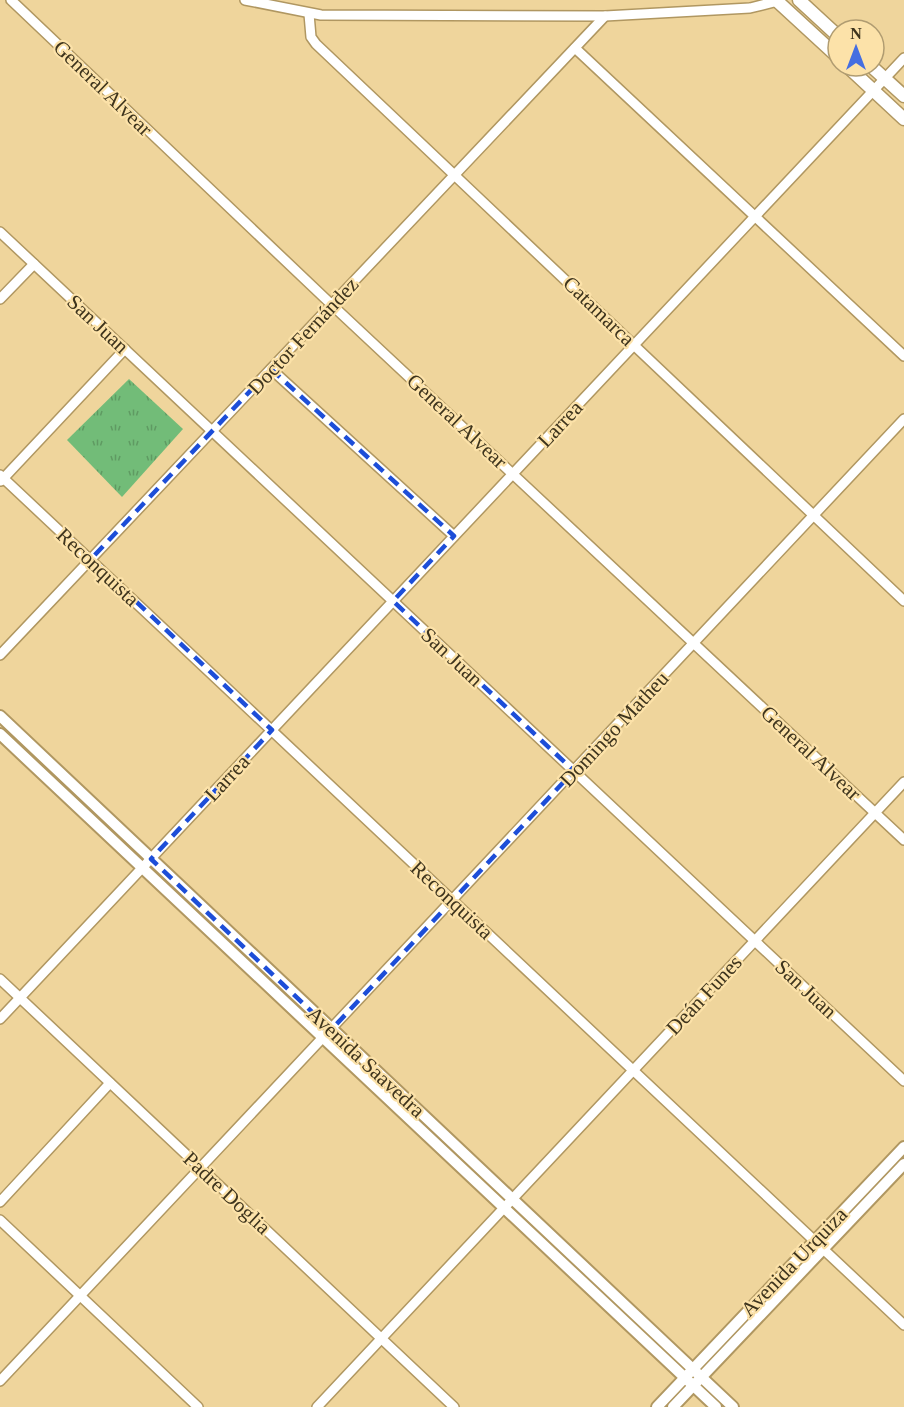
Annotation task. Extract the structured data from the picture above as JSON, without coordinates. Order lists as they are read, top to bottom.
{
  "streets": {
    "street": [
      "General Alvear",
      "Catamarca",
      "San Juan",
      "Doctor Fernández",
      "Larrea",
      "Reconquista",
      "Domingo Matheu",
      "Deán Funes",
      "Avenida Saavedra",
      "Padre Doglia",
      "Avenida Urquiza"
    ]
  },
  "crossings": [
    ["General Alvear", "Doctor Fernández"],
    ["General Alvear", "Larrea"],
    ["General Alvear", "Domingo Matheu"],
    ["General Alvear", "Deán Funes"],
    ["Catamarca", "Doctor Fernández"],
    ["Catamarca", "Larrea"],
    ["Catamarca", "Domingo Matheu"],
    ["San Juan", "Doctor Fernández"],
    ["San Juan", "Larrea"],
    ["San Juan", "Domingo Matheu"],
    ["San Juan", "Deán Funes"],
    ["Doctor Fernández", "Reconquista"],
    ["Larrea", "Reconquista"],
    ["Larrea", "Avenida Saavedra"],
    ["Larrea", "Padre Doglia"],
    ["Reconquista", "Domingo Matheu"],
    ["Reconquista", "Deán Funes"],
    ["Reconquista", "Avenida Urquiza"],
    ["Domingo Matheu", "Avenida Saavedra"],
    ["Domingo Matheu", "Padre Doglia"],
    ["Deán Funes", "Avenida Saavedra"],
    ["Deán Funes", "Padre Doglia"],
    ["Avenida Saavedra", "Avenida Urquiza"]
  ],
  "north": "top"
}
